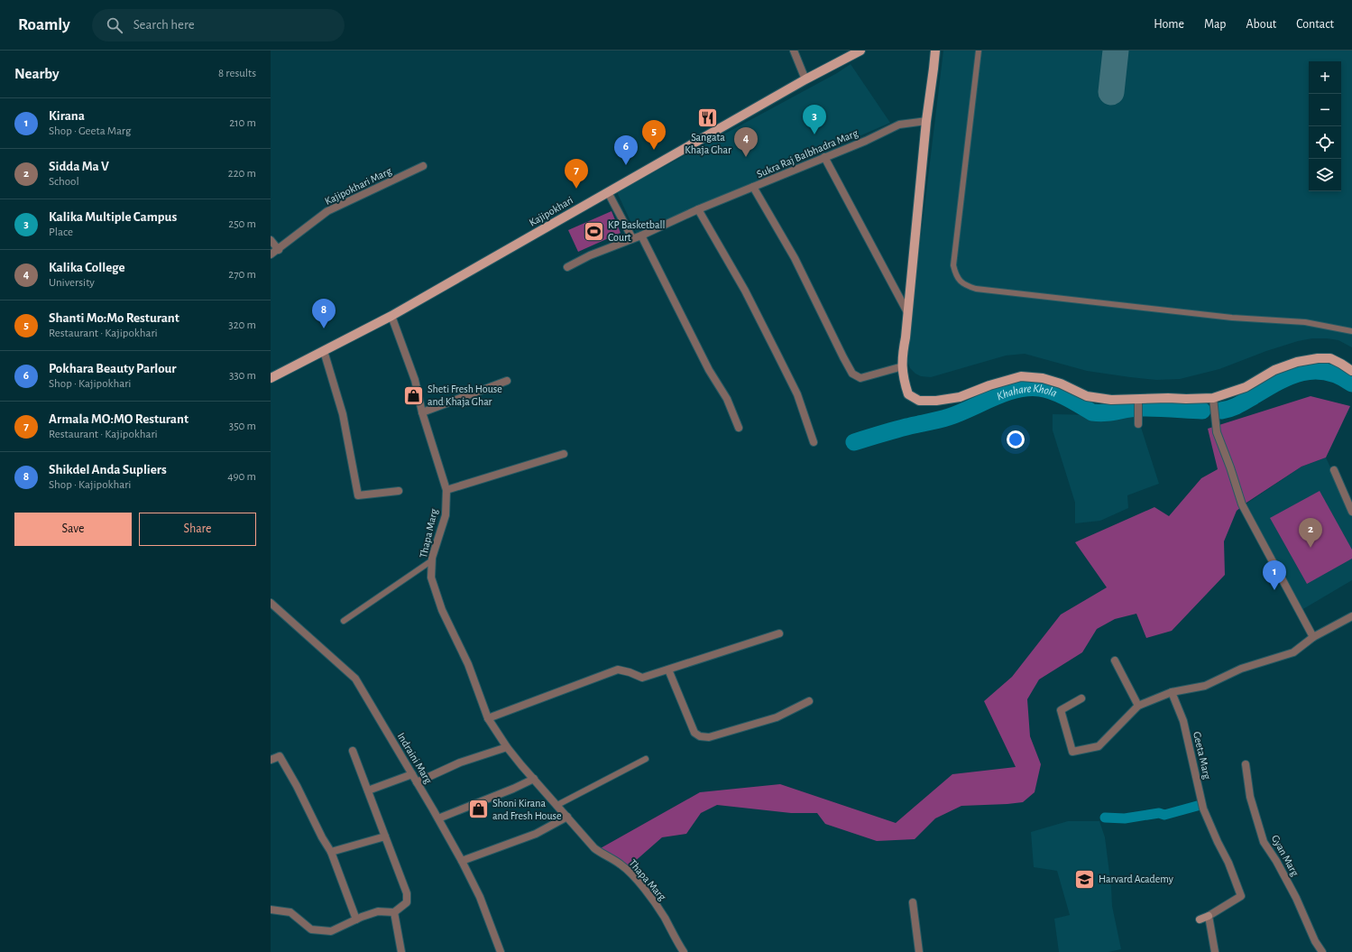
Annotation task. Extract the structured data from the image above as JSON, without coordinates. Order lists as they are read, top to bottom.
{
  "streets": {
    "main road": ["Kajipokhari"],
    "street": [
      "Sukra Raj Balbhadra Marg",
      "Kajipokhari Marg",
      "Thapa Marg",
      "Geeta Marg",
      "Indraini Marg",
      "Gyan Marg"
    ]
  },
  "crossings": [
    ["Kajipokhari", "Thapa Marg"]
  ],
  "water": ["Khahare Khola"],
  "places": {
    "restaurant": ["Sangata Khaja Ghar"],
    "sports": ["KP Basketball Court"],
    "shop": ["Sheti Fresh House and Khaja Ghar", "Shoni Kirana and Fresh House"],
    "school or university": ["Harvard Academy"]
  },
  "page": {
    "header": "Roamly",
    "search": "Search here",
    "nav": [
      "Home",
      "Map",
      "About",
      "Contact"
    ],
    "heading": ["Nearby", "8 results"],
    "map_buttons": ["+", "−"],
    "list": [
      {
        "mark": "1",
        "name": "Kirana",
        "note": "Shop · Geeta Marg",
        "value": "210 m"
      },
      {
        "mark": "2",
        "name": "Sidda Ma V",
        "note": "School",
        "value": "220 m"
      },
      {
        "mark": "3",
        "name": "Kalika Multiple Campus",
        "note": "Place",
        "value": "250 m"
      },
      {
        "mark": "4",
        "name": "Kalika College",
        "note": "University",
        "value": "270 m"
      },
      {
        "mark": "5",
        "name": "Shanti Mo:Mo Resturant",
        "note": "Restaurant · Kajipokhari",
        "value": "320 m"
      },
      {
        "mark": "6",
        "name": "Pokhara Beauty Parlour",
        "note": "Shop · Kajipokhari",
        "value": "330 m"
      },
      {
        "mark": "7",
        "name": "Armala MO:MO Resturant",
        "note": "Restaurant · Kajipokhari",
        "value": "350 m"
      },
      {
        "mark": "8",
        "name": "Shikdel Anda Supliers",
        "note": "Shop · Kajipokhari",
        "value": "490 m"
      }
    ],
    "pins": [
      "3",
      "5",
      "4",
      "6",
      "7",
      "8",
      "2",
      "1"
    ],
    "buttons": ["Save", "Share"]
  }
}
